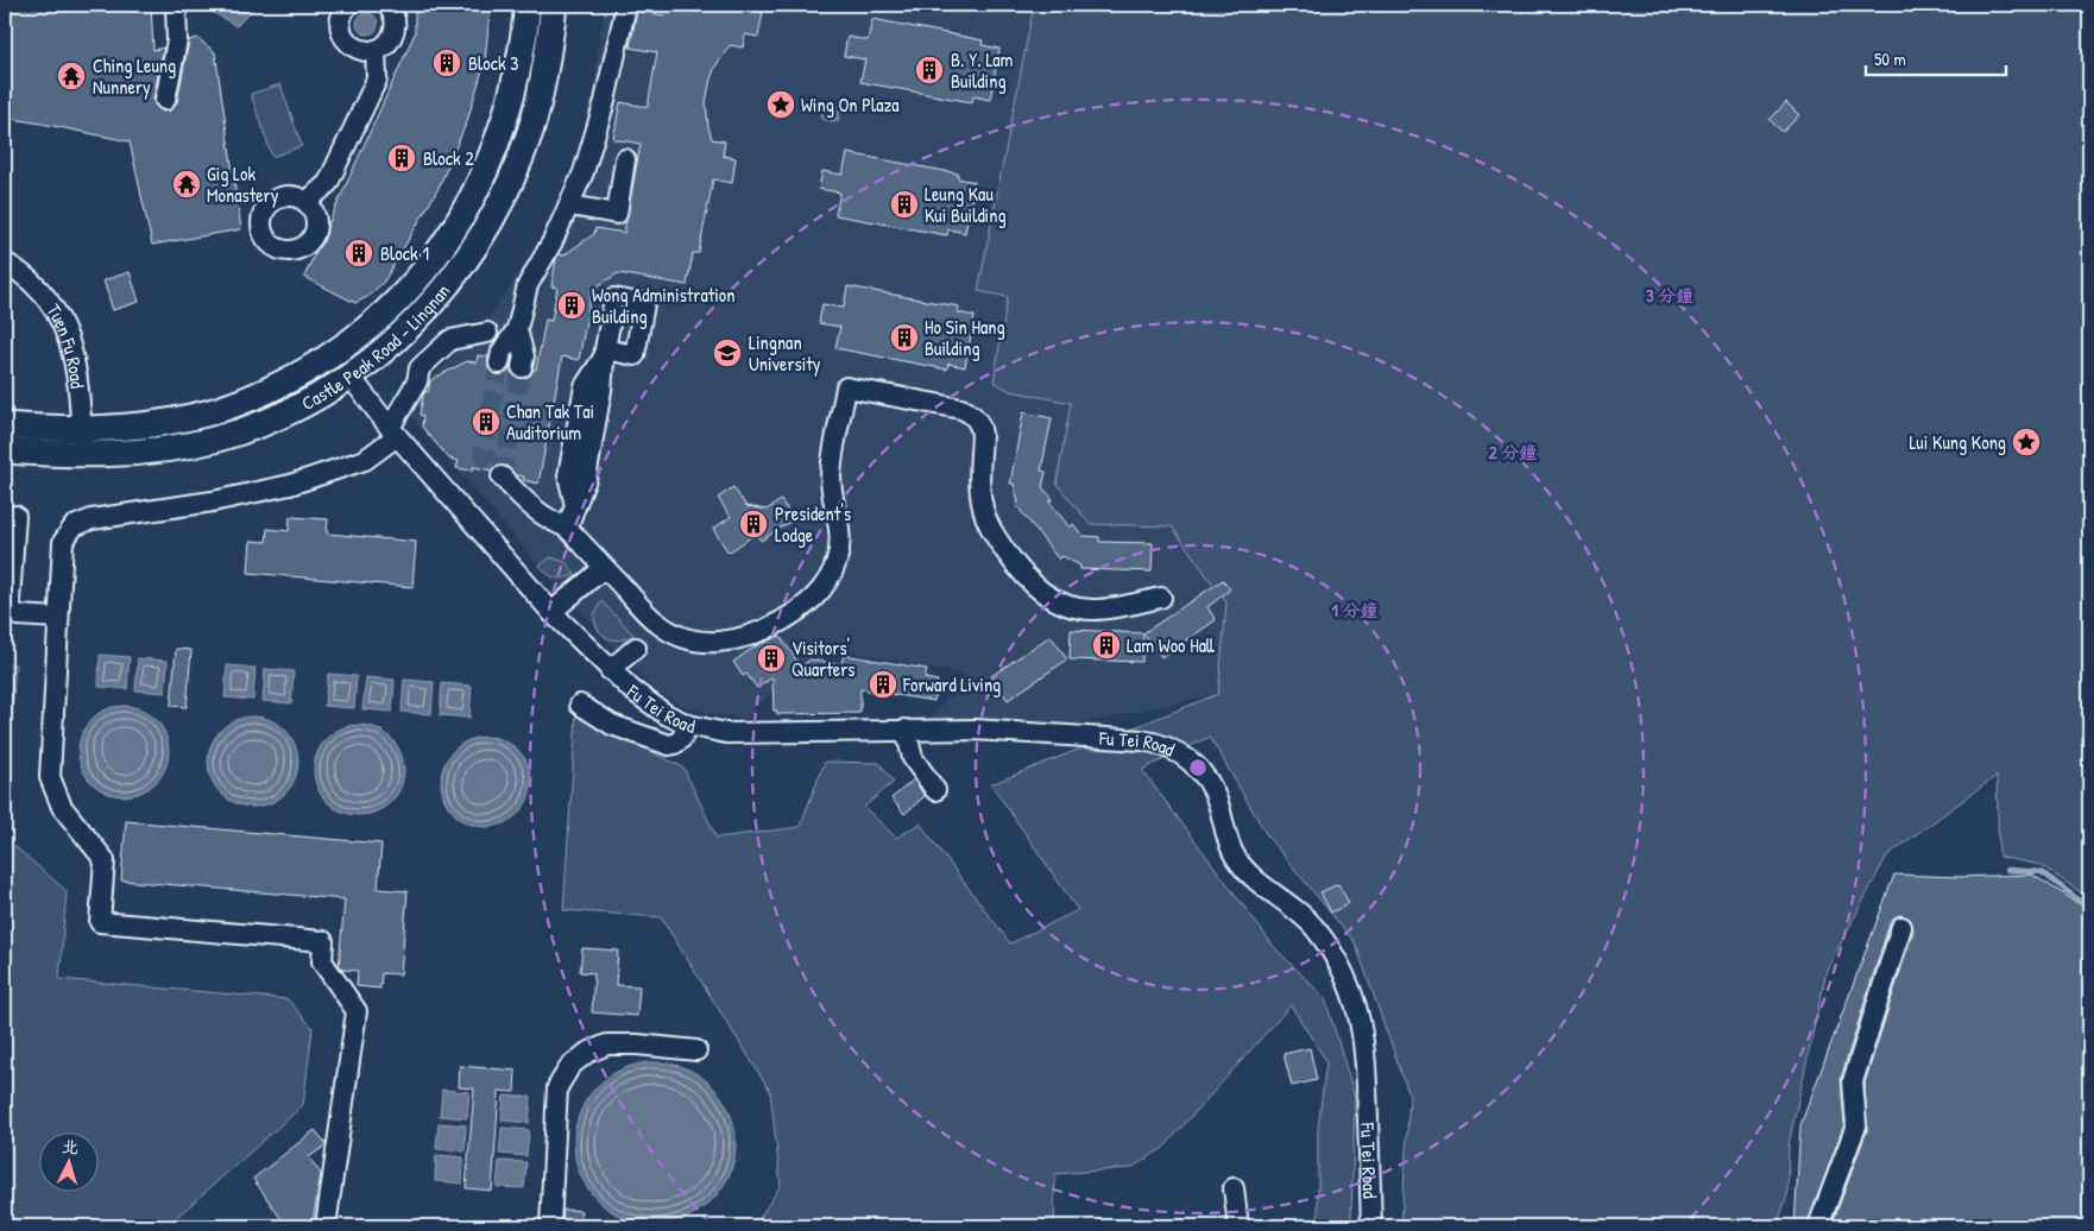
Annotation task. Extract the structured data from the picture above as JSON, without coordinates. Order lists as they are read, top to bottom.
{
  "streets": {
    "main road": ["Castle Peak Road – Lingnan"],
    "street": ["Tuen Fu Road", "Fu Tei Road"]
  },
  "crossings": [
    ["Castle Peak Road – Lingnan", "Tuen Fu Road"],
    ["Castle Peak Road – Lingnan", "Fu Tei Road"]
  ],
  "places": {
    "building": [
      "Block 3",
      "B. Y. Lam Building",
      "Block 2",
      "Leung Kau Kui Building",
      "Block 1",
      "Wong Administration Building",
      "Ho Sin Hang Building",
      "Chan Tak Tai Auditorium",
      "President's Lodge",
      "Lam Woo Hall",
      "Visitors' Quarters",
      "Forward Living"
    ],
    "temple": ["Ching Leung Nunnery", "Gig Lok Monastery"],
    "place": ["Wing On Plaza", "Lui Kung Kong"],
    "school or university": ["Lingnan University"]
  },
  "scale_bar": "50 m",
  "north": "top",
  "rings": ["3 分鐘", "2 分鐘", "1 分鐘"]
}
